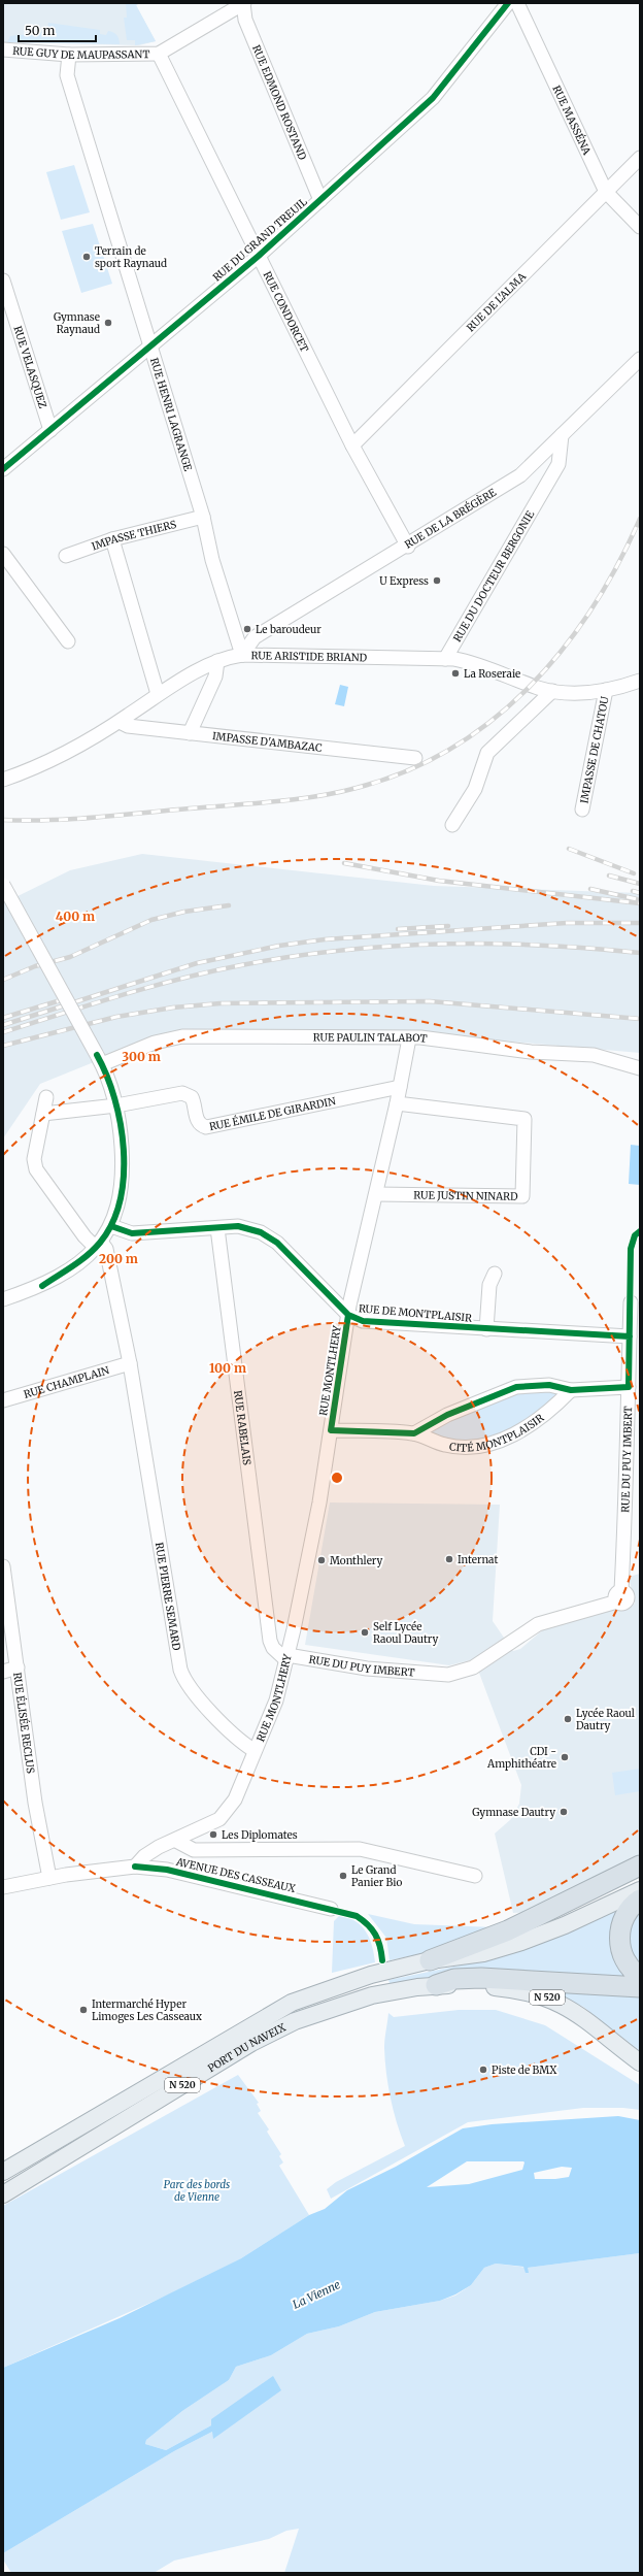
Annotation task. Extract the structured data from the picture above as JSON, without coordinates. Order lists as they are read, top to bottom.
{
  "streets": {
    "main road": ["N 520", "PORT DU NAVEIX"],
    "street": [
      "RUE GUY DE MAUPASSANT",
      "RUE EDMOND ROSTAND",
      "RUE MASSÉNA",
      "RUE DU GRAND TREUIL",
      "RUE DE L'ALMA",
      "RUE CONDORCET",
      "RUE VELASQUEZ",
      "RUE HENRI LAGRANGE",
      "RUE DE LA BRÉGÈRE",
      "IMPASSE THIERS",
      "RUE DU DOCTEUR BERGONIE",
      "RUE ARISTIDE BRIAND",
      "IMPASSE D'AMBAZAC",
      "IMPASSE DE CHATOU",
      "RUE PAULIN TALABOT",
      "RUE ÉMILE DE GIRARDIN",
      "RUE JUSTIN NINARD",
      "RUE DE MONTPLAISIR",
      "RUE MONTLHERY",
      "RUE CHAMPLAIN",
      "RUE RABELAIS",
      "CITÉ MONTPLAISIR",
      "RUE DU PUY IMBERT",
      "RUE PIERRE SEMARD",
      "RUE ÉLISÉE RECLUS",
      "AVENUE DES CASSEAUX"
    ]
  },
  "crossings": [
    ["RUE GUY DE MAUPASSANT", "RUE EDMOND ROSTAND"],
    ["RUE GUY DE MAUPASSANT", "RUE CONDORCET"],
    ["RUE GUY DE MAUPASSANT", "RUE HENRI LAGRANGE"],
    ["RUE EDMOND ROSTAND", "RUE DU GRAND TREUIL"],
    ["RUE MASSÉNA", "RUE DE L'ALMA"],
    ["RUE DU GRAND TREUIL", "RUE CONDORCET"],
    ["RUE DU GRAND TREUIL", "RUE VELASQUEZ"],
    ["RUE DU GRAND TREUIL", "RUE HENRI LAGRANGE"],
    ["RUE DE L'ALMA", "RUE CONDORCET"],
    ["RUE CONDORCET", "RUE DE LA BRÉGÈRE"],
    ["RUE HENRI LAGRANGE", "RUE DE LA BRÉGÈRE"],
    ["RUE HENRI LAGRANGE", "IMPASSE THIERS"],
    ["RUE HENRI LAGRANGE", "RUE ARISTIDE BRIAND"],
    ["RUE DE LA BRÉGÈRE", "RUE DU DOCTEUR BERGONIE"],
    ["RUE DE LA BRÉGÈRE", "RUE ARISTIDE BRIAND"],
    ["RUE DU DOCTEUR BERGONIE", "RUE ARISTIDE BRIAND"],
    ["RUE ARISTIDE BRIAND", "IMPASSE D'AMBAZAC"],
    ["RUE ARISTIDE BRIAND", "IMPASSE DE CHATOU"],
    ["RUE PAULIN TALABOT", "RUE MONTLHERY"],
    ["RUE ÉMILE DE GIRARDIN", "RUE MONTLHERY"],
    ["RUE JUSTIN NINARD", "RUE MONTLHERY"],
    ["RUE DE MONTPLAISIR", "RUE MONTLHERY"],
    ["RUE DE MONTPLAISIR", "RUE RABELAIS"],
    ["RUE DE MONTPLAISIR", "RUE DU PUY IMBERT"],
    ["RUE MONTLHERY", "RUE RABELAIS"],
    ["RUE MONTLHERY", "CITÉ MONTPLAISIR"],
    ["RUE MONTLHERY", "RUE DU PUY IMBERT"],
    ["RUE MONTLHERY", "RUE PIERRE SEMARD"],
    ["RUE CHAMPLAIN", "RUE PIERRE SEMARD"],
    ["RUE RABELAIS", "RUE DU PUY IMBERT"],
    ["RUE ÉLISÉE RECLUS", "AVENUE DES CASSEAUX"],
    ["N 520", "PORT DU NAVEIX"]
  ],
  "water": ["La Vienne"],
  "parks": ["Parc des bords de Vienne"],
  "places": [
    "Terrain de sport Raynaud",
    "Gymnase Raynaud",
    "U Express",
    "Le baroudeur",
    "La Roseraie",
    "Internat",
    "Monthlery",
    "Self Lycée Raoul Dautry",
    "Lycée Raoul Dautry",
    "CDI - Amphithéatre",
    "Gymnase Dautry",
    "Les Diplomates",
    "Le Grand Panier Bio",
    "Intermarché Hyper Limoges Les Casseaux",
    "Piste de BMX"
  ],
  "scale_bar": "50 m",
  "rings": [
    "400 m",
    "300 m",
    "200 m",
    "100 m"
  ]
}
